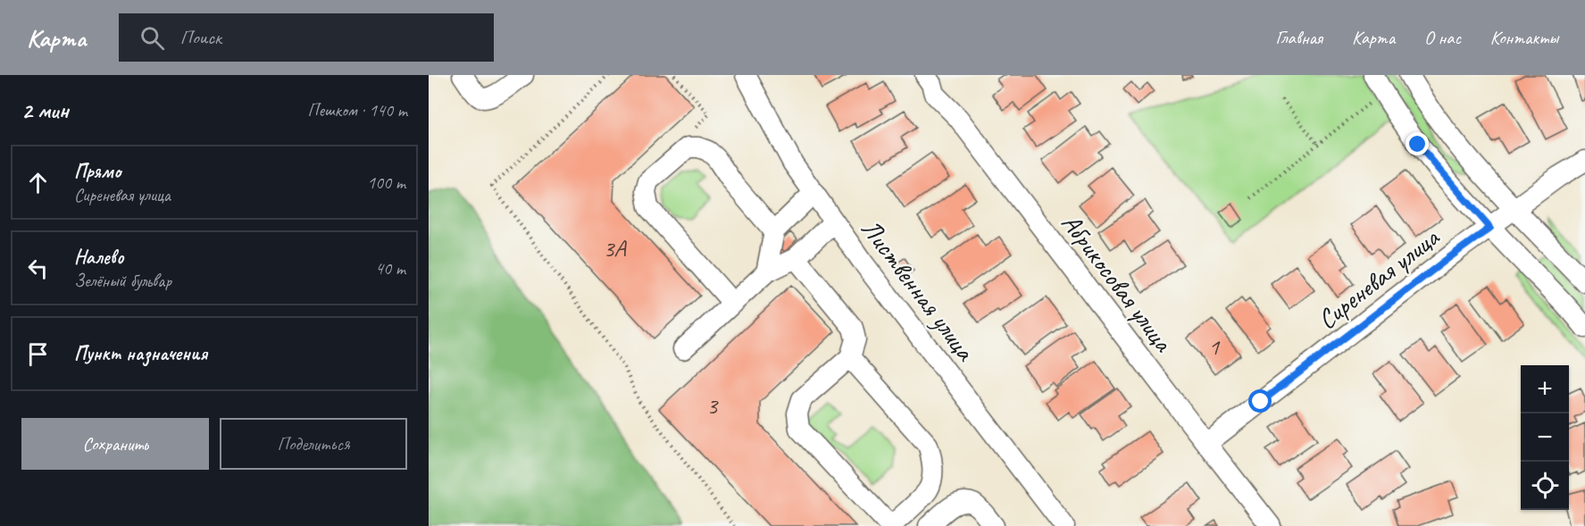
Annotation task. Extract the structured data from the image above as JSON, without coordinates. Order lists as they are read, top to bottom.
{
  "streets": {
    "street": ["Сиреневая улица", "Абрикосовая улица", "Лиственная улица"]
  },
  "crossings": [
    ["Сиреневая улица", "Абрикосовая улица"]
  ],
  "house_numbers": ["3А", "1", "3"],
  "page": {
    "header": "Карта",
    "search": "Поиск",
    "nav": [
      "Главная",
      "Карта",
      "О нас",
      "Контакты"
    ],
    "heading": ["2 мин", "Пешком · 140 m"],
    "list": [
      ["Прямо", "Сиреневая улица", "100 m"],
      ["Налево", "Зелёный бульвар", "40 m"],
      "Пункт назначения"
    ],
    "map_buttons": ["+", "−"],
    "buttons": ["Сохранить", "Поделиться"]
  }
}
